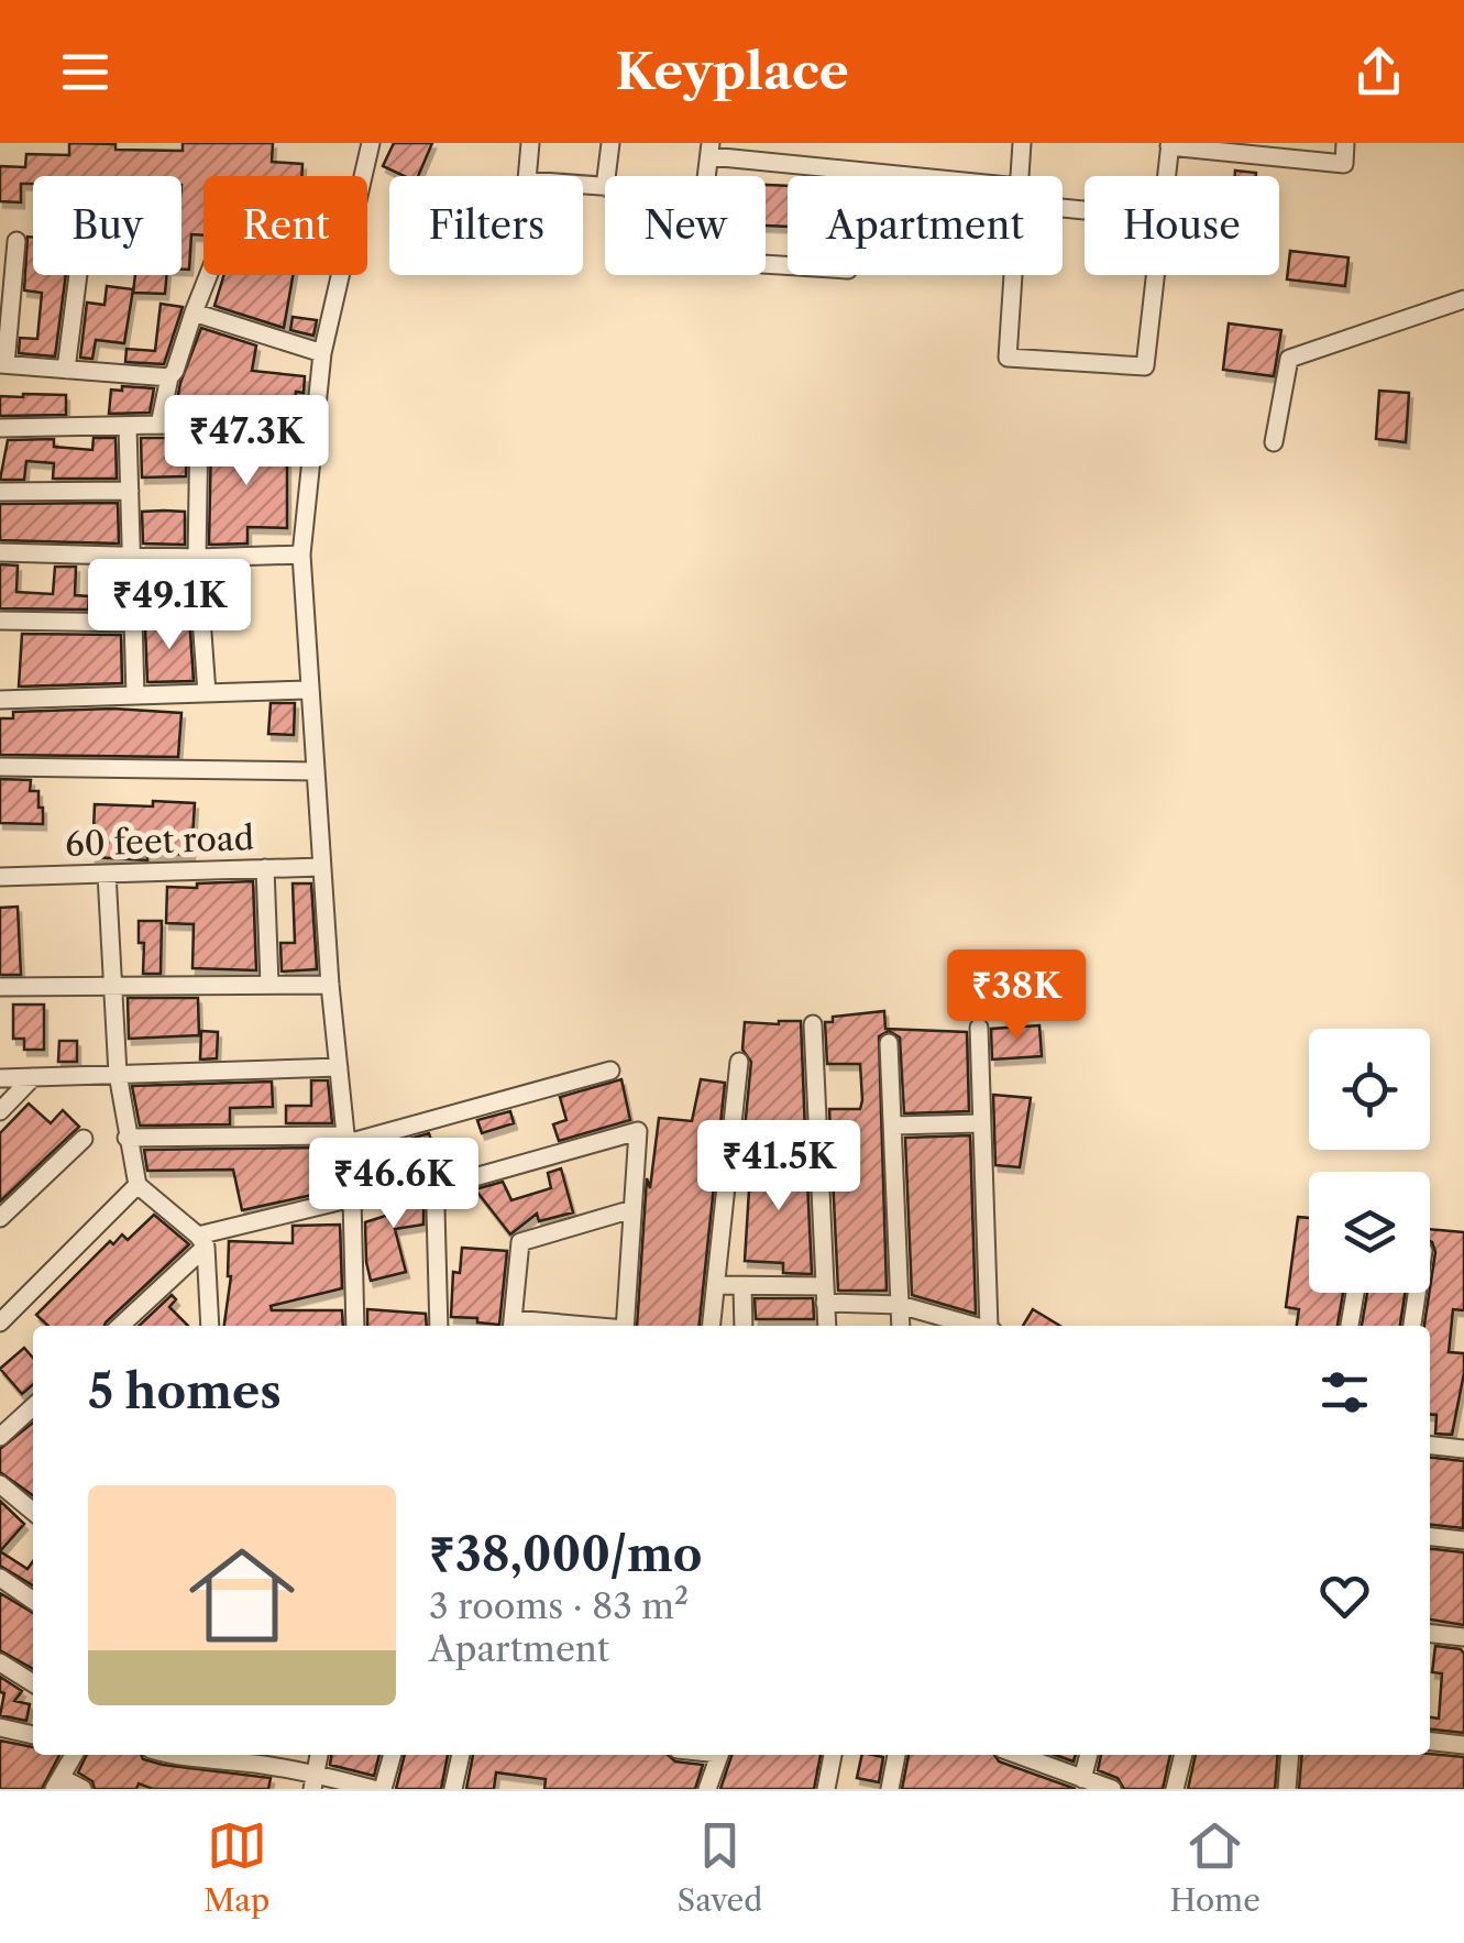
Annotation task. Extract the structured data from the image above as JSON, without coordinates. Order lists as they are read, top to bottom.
{
  "streets": {
    "street": ["60 feet road"]
  },
  "page": {
    "header": "Keyplace",
    "chip": [
      "Buy",
      "Rent",
      "Filters",
      "New",
      "Apartment",
      "House"
    ],
    "price": [
      "₹47.3K",
      "₹49.1K",
      "₹38K",
      "₹41.5K",
      "₹46.6K"
    ],
    "heading": "5 homes",
    "list": [
      {
        "name": "₹38,000/mo",
        "note": "3 rooms · 83 m² · Apartment"
      }
    ],
    "tabs": ["Map", "Saved", "Home"]
  }
}
